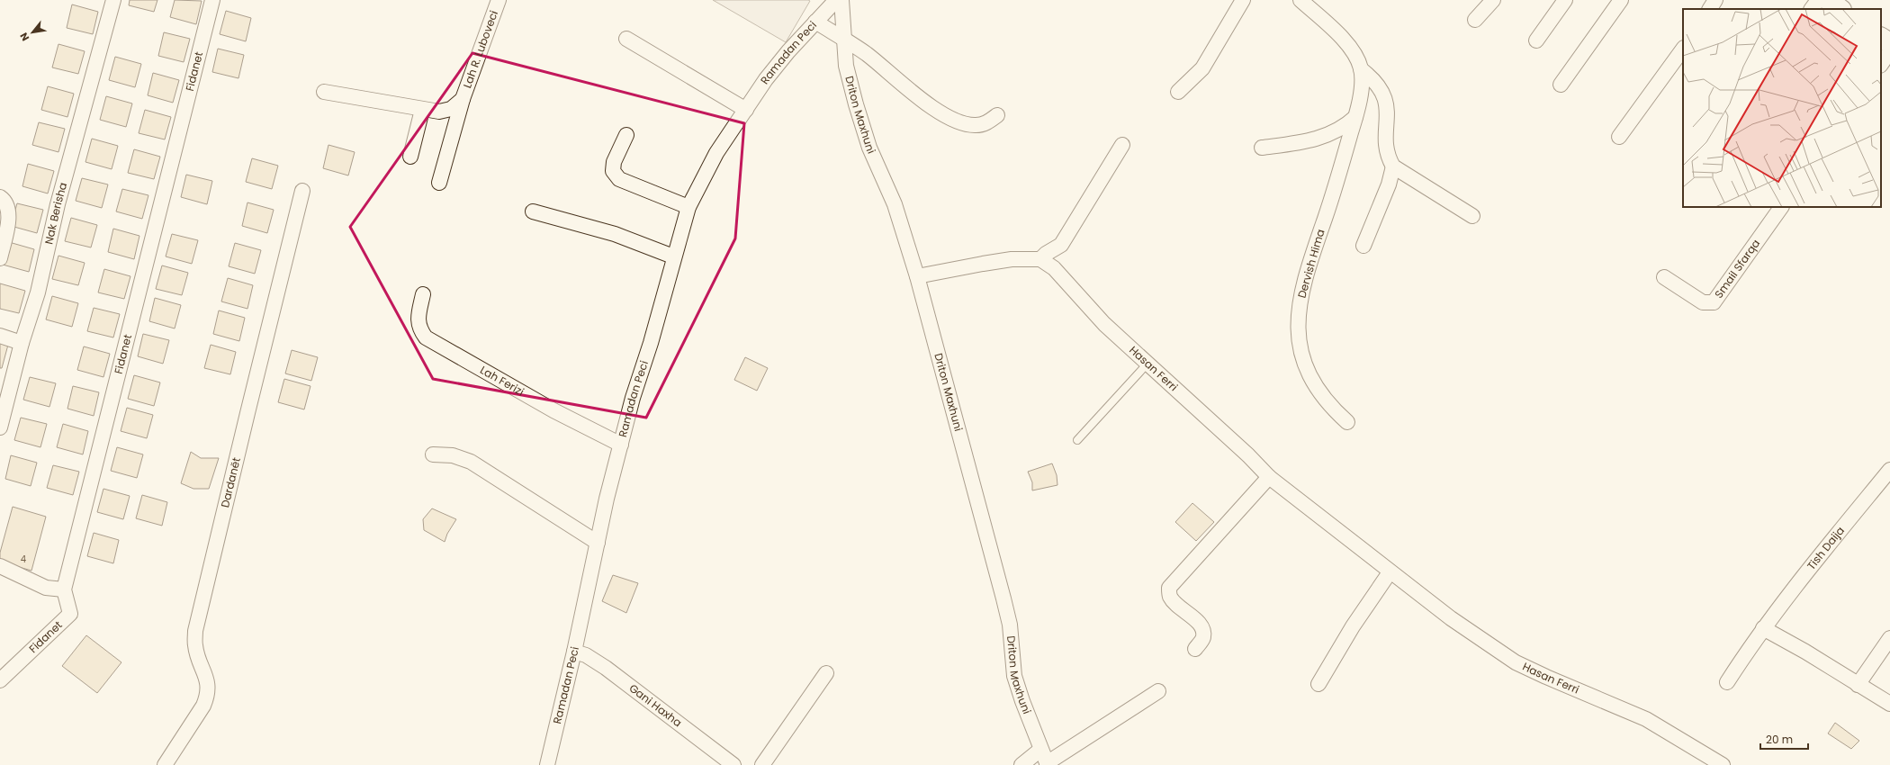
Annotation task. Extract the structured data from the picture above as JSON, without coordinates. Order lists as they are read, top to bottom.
{
  "streets": {
    "street": [
      "Lah R. Luboveci",
      "Ramadan Peci",
      "Fidanet",
      "Driton Maxhuni",
      "Nak Berisha",
      "Dervish Hima",
      "Smail Sfarqa",
      "Hasan Ferri",
      "Lah Ferizi",
      "Dardanët",
      "Tish Daija",
      "Gani Haxha"
    ]
  },
  "crossings": [
    ["Ramadan Peci", "Lah Ferizi"],
    ["Ramadan Peci", "Gani Haxha"]
  ],
  "house_numbers": ["4"],
  "scale_bar": "20 m",
  "north": "bottom left"
}
